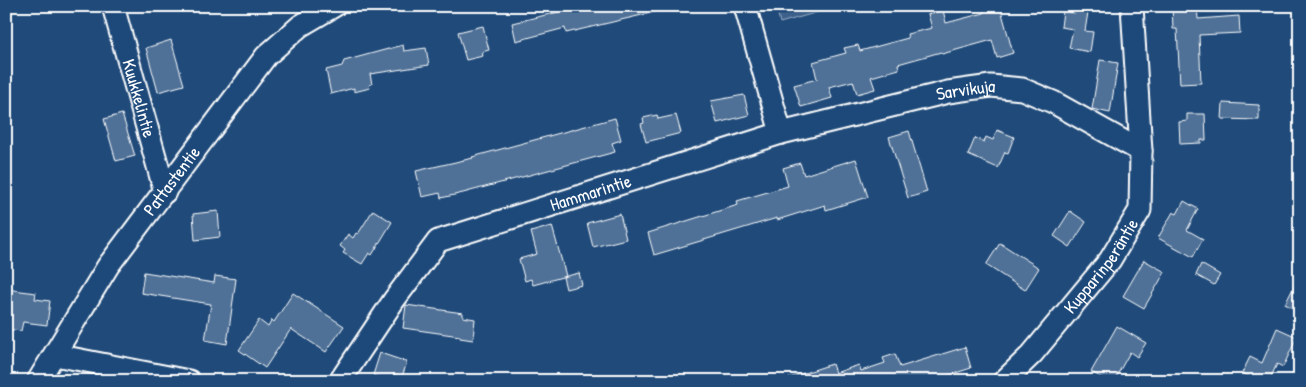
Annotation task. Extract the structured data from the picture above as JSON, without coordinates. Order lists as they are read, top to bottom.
{
  "streets": {
    "street": [
      "Sarvikuja",
      "Kuukkelintie",
      "Pattastentie",
      "Hammarintie",
      "Kupparinperäntie"
    ]
  },
  "crossings": [
    ["Sarvikuja", "Hammarintie"],
    ["Sarvikuja", "Kupparinperäntie"],
    ["Kuukkelintie", "Pattastentie"]
  ]
}
